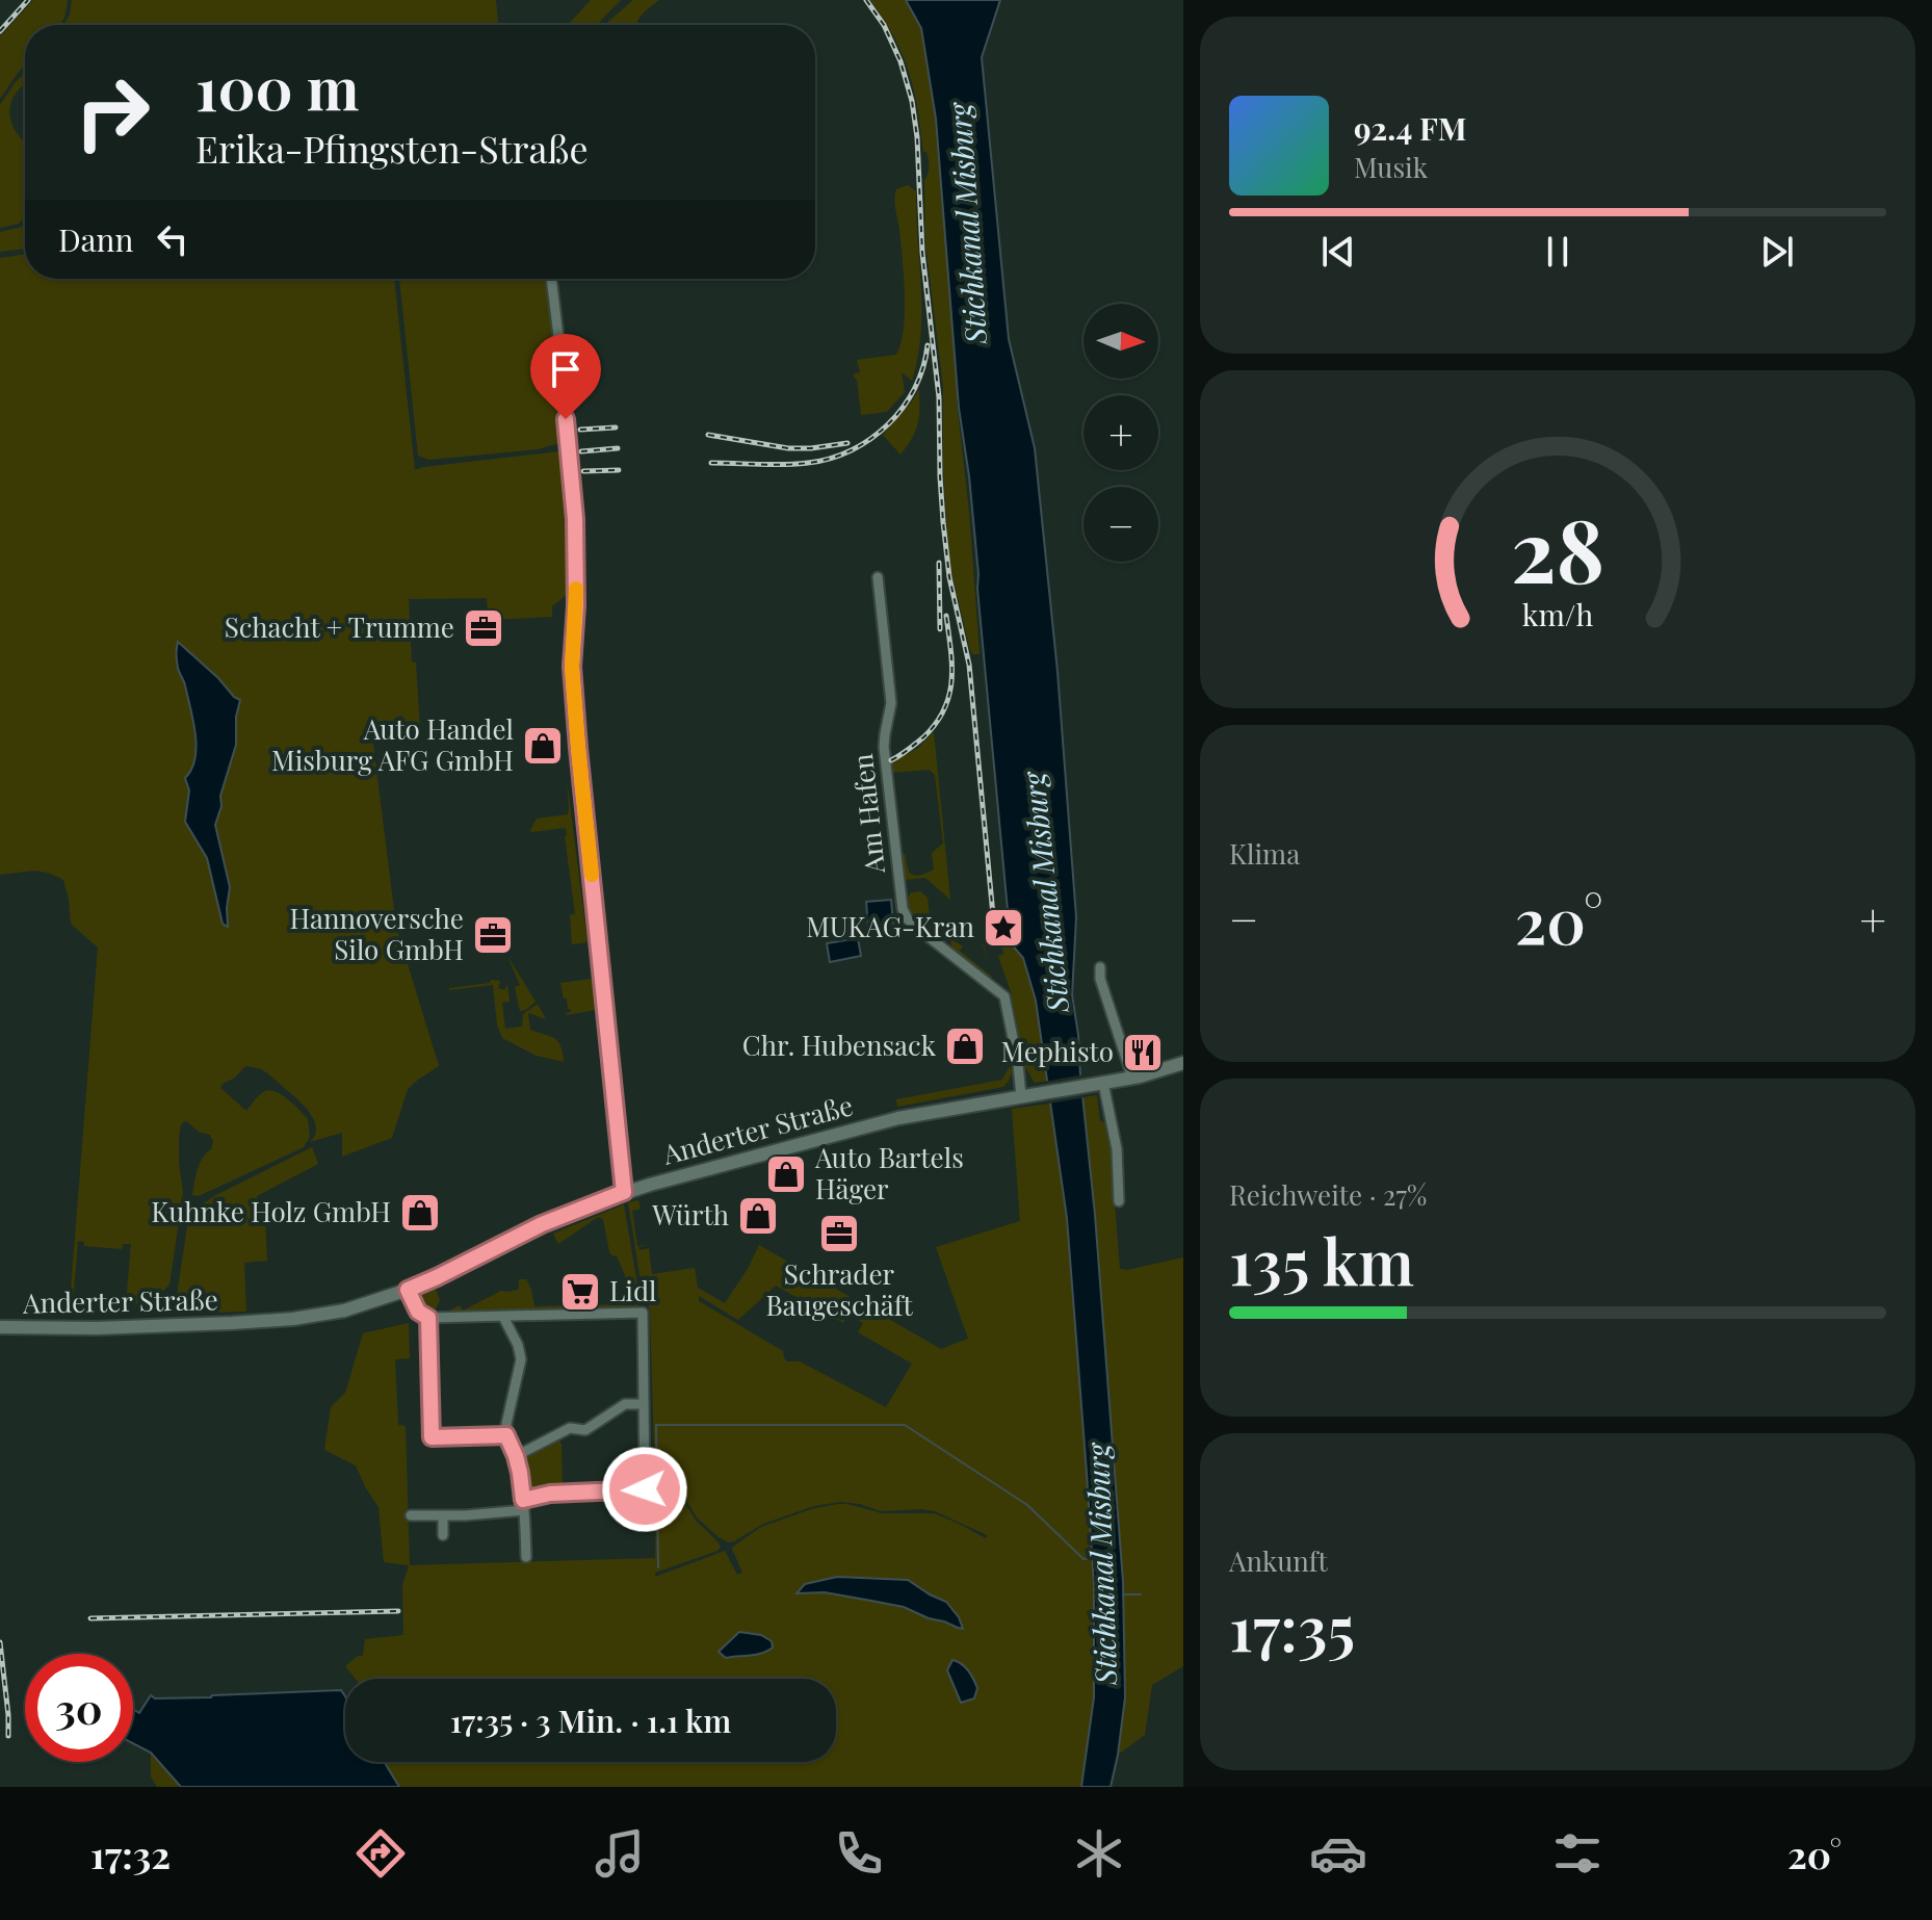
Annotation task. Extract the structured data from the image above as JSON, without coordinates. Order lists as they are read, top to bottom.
{
  "streets": {
    "main road": ["Anderter Straße"],
    "street": ["Am Hafen"]
  },
  "crossings": [
    ["Am Hafen", "Anderter Straße"]
  ],
  "water": ["Stichkanal Misburg"],
  "places": {
    "office": ["Schacht + Trumme", "Hannoversche Silo GmbH", "Schrader Baugeschäft"],
    "shop": [
      "Auto Handel Misburg AFG GmbH",
      "Chr. Hubensack",
      "Auto Bartels Häger",
      "Kuhnke Holz GmbH",
      "Würth"
    ],
    "place": ["MUKAG-Kran"],
    "restaurant": ["Mephisto"],
    "supermarket": ["Lidl"]
  },
  "north": "right",
  "page": {
    "turn": ["100 m", "Erika-Pfingsten-Straße"],
    "song": ["92.4 FM", "Musik"],
    "then": "Dann",
    "map_buttons": ["+", "−"],
    "tile": [
      "Klima",
      ["Reichweite · 27%", "135 km"],
      ["Ankunft", "17:35"]
    ],
    "heat": ["−", "20°", "+"],
    "limit": "30",
    "trip": "17:35 · 3 Min. · 1.1 km",
    "tabs": ["17:32", "20°"],
    "gauge": ["28", "km/h"]
  }
}
